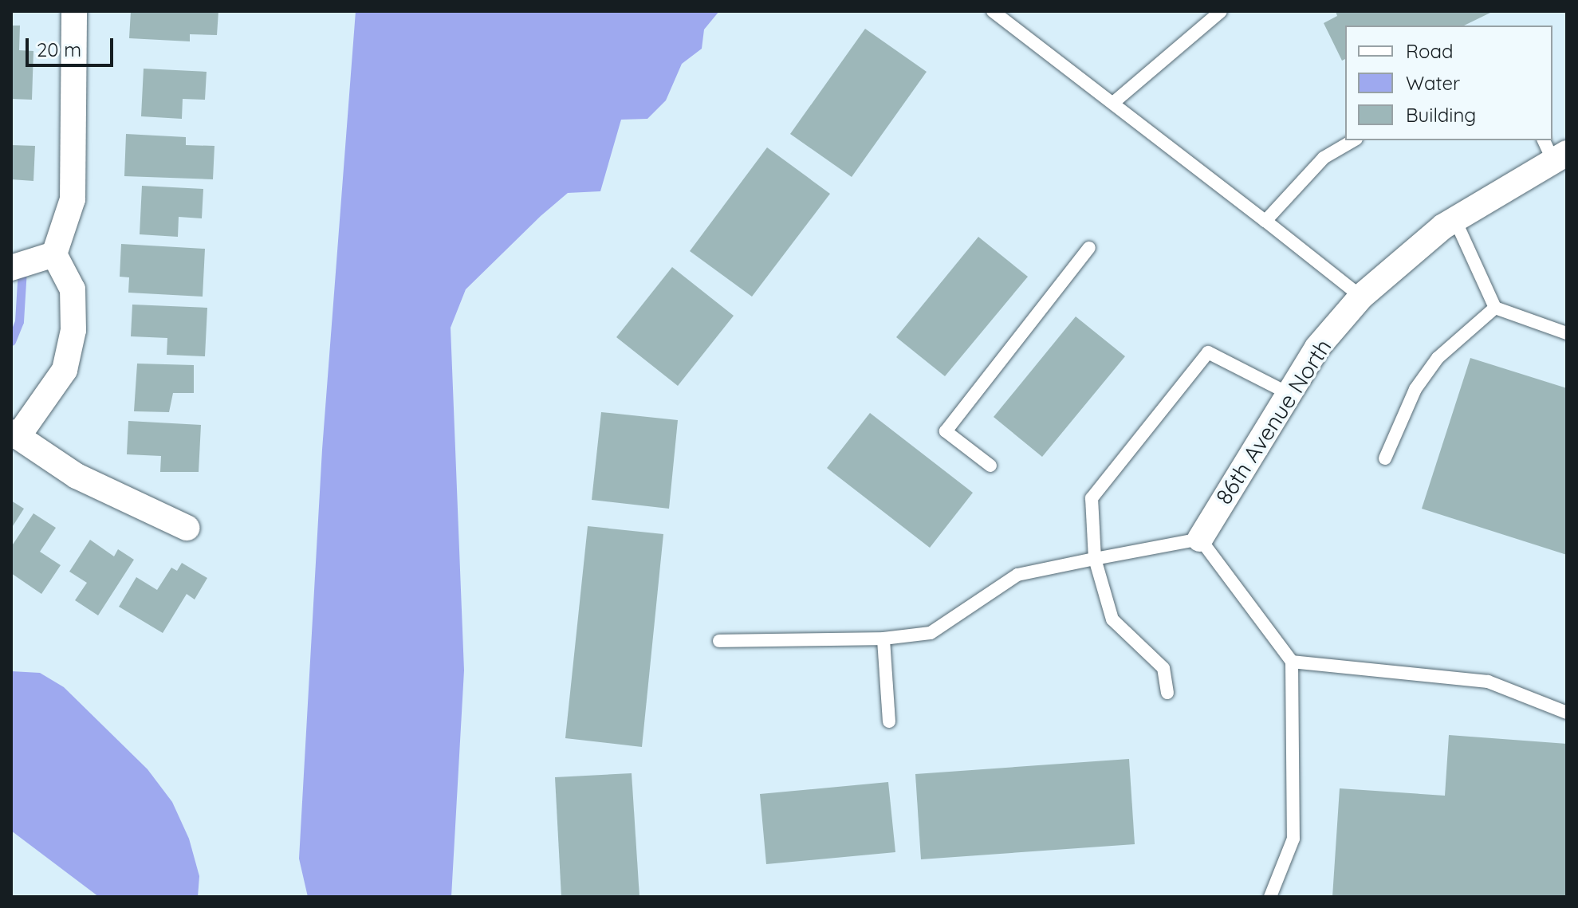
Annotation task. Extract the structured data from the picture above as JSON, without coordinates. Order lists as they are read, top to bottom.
{
  "streets": {
    "street": ["86th Avenue North"]
  },
  "legend": ["Road", "Water", "Building"],
  "scale_bar": "20 m"
}
